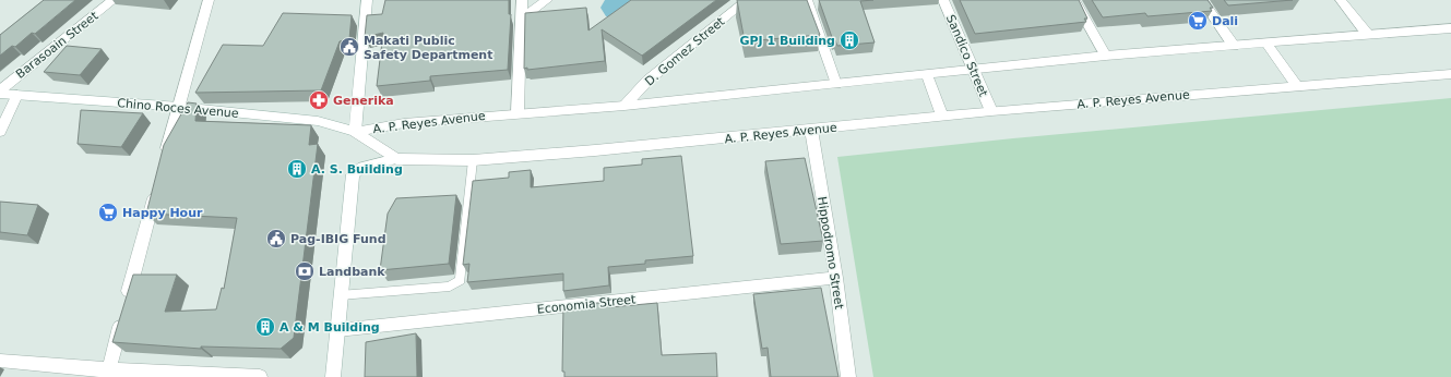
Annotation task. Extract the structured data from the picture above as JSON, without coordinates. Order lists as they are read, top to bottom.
{
  "streets": {
    "street": [
      "Barasoain Street",
      "D. Gomez Street",
      "Sandico Street",
      "A. P. Reyes Avenue",
      "Chino Roces Avenue",
      "Hippodromo Street",
      "Economia Street"
    ]
  },
  "crossings": [
    ["D. Gomez Street", "A. P. Reyes Avenue"],
    ["Sandico Street", "A. P. Reyes Avenue"],
    ["A. P. Reyes Avenue", "Chino Roces Avenue"],
    ["A. P. Reyes Avenue", "Hippodromo Street"],
    ["Hippodromo Street", "Economia Street"]
  ],
  "places": {
    "supermarket": ["Dali", "Happy Hour"],
    "building": ["GPJ 1 Building", "A. S. Building", "A & M Building"],
    "public building": ["Makati Public Safety Department", "Pag-IBIG Fund"],
    "pharmacy": ["Generika"],
    "bank": ["Landbank"]
  }
}
